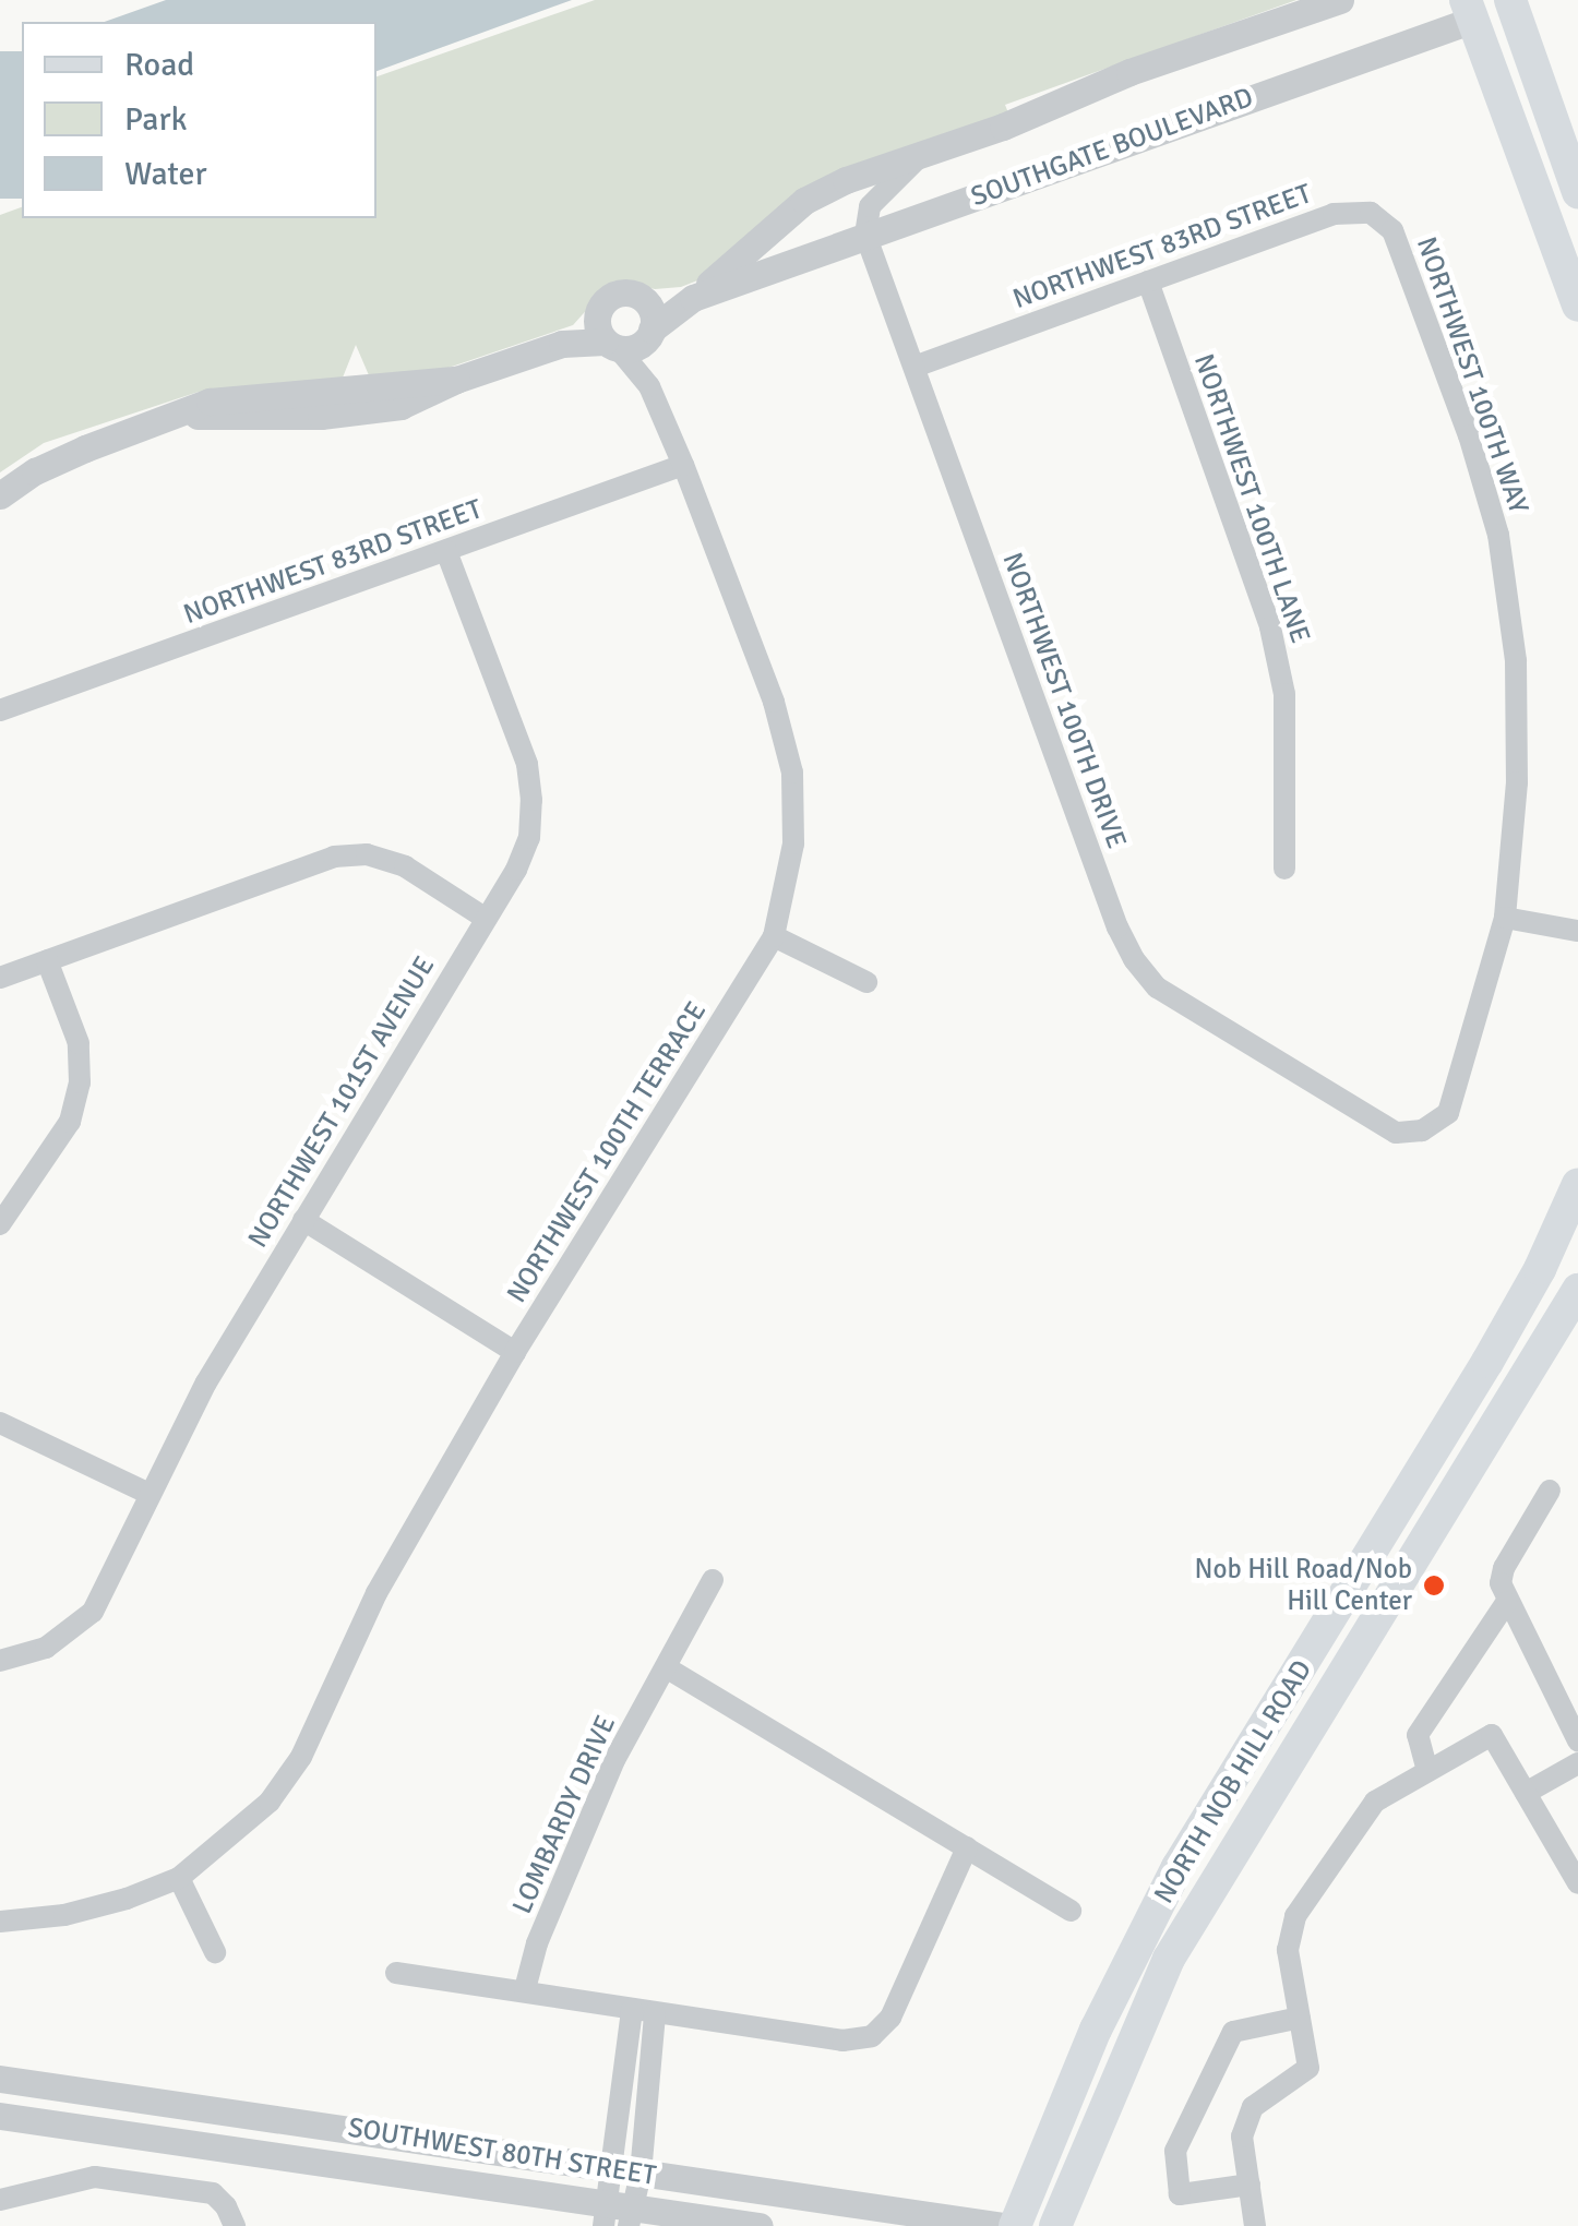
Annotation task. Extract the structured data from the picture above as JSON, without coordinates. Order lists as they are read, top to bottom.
{
  "streets": {
    "main road": ["SOUTHGATE BOULEVARD", "NORTH NOB HILL ROAD"],
    "street": [
      "NORTHWEST 83RD STREET",
      "NORTHWEST 100TH WAY",
      "NORTHWEST 100TH LANE",
      "NORTHWEST 100TH DRIVE",
      "NORTHWEST 101ST AVENUE",
      "NORTHWEST 100TH TERRACE",
      "LOMBARDY DRIVE",
      "SOUTHWEST 80TH STREET"
    ]
  },
  "crossings": [
    ["SOUTHGATE BOULEVARD", "NORTHWEST 100TH DRIVE"],
    ["SOUTHGATE BOULEVARD", "NORTHWEST 100TH TERRACE"],
    ["NORTHWEST 83RD STREET", "NORTHWEST 100TH WAY"],
    ["NORTHWEST 83RD STREET", "NORTHWEST 100TH LANE"],
    ["NORTHWEST 83RD STREET", "NORTHWEST 100TH DRIVE"],
    ["NORTHWEST 83RD STREET", "NORTHWEST 101ST AVENUE"],
    ["NORTHWEST 83RD STREET", "NORTHWEST 100TH TERRACE"],
    ["NORTHWEST 100TH WAY", "NORTHWEST 100TH DRIVE"]
  ],
  "places": ["Nob Hill Road/Nob Hill Center"],
  "legend": ["Road", "Park", "Water"]
}
